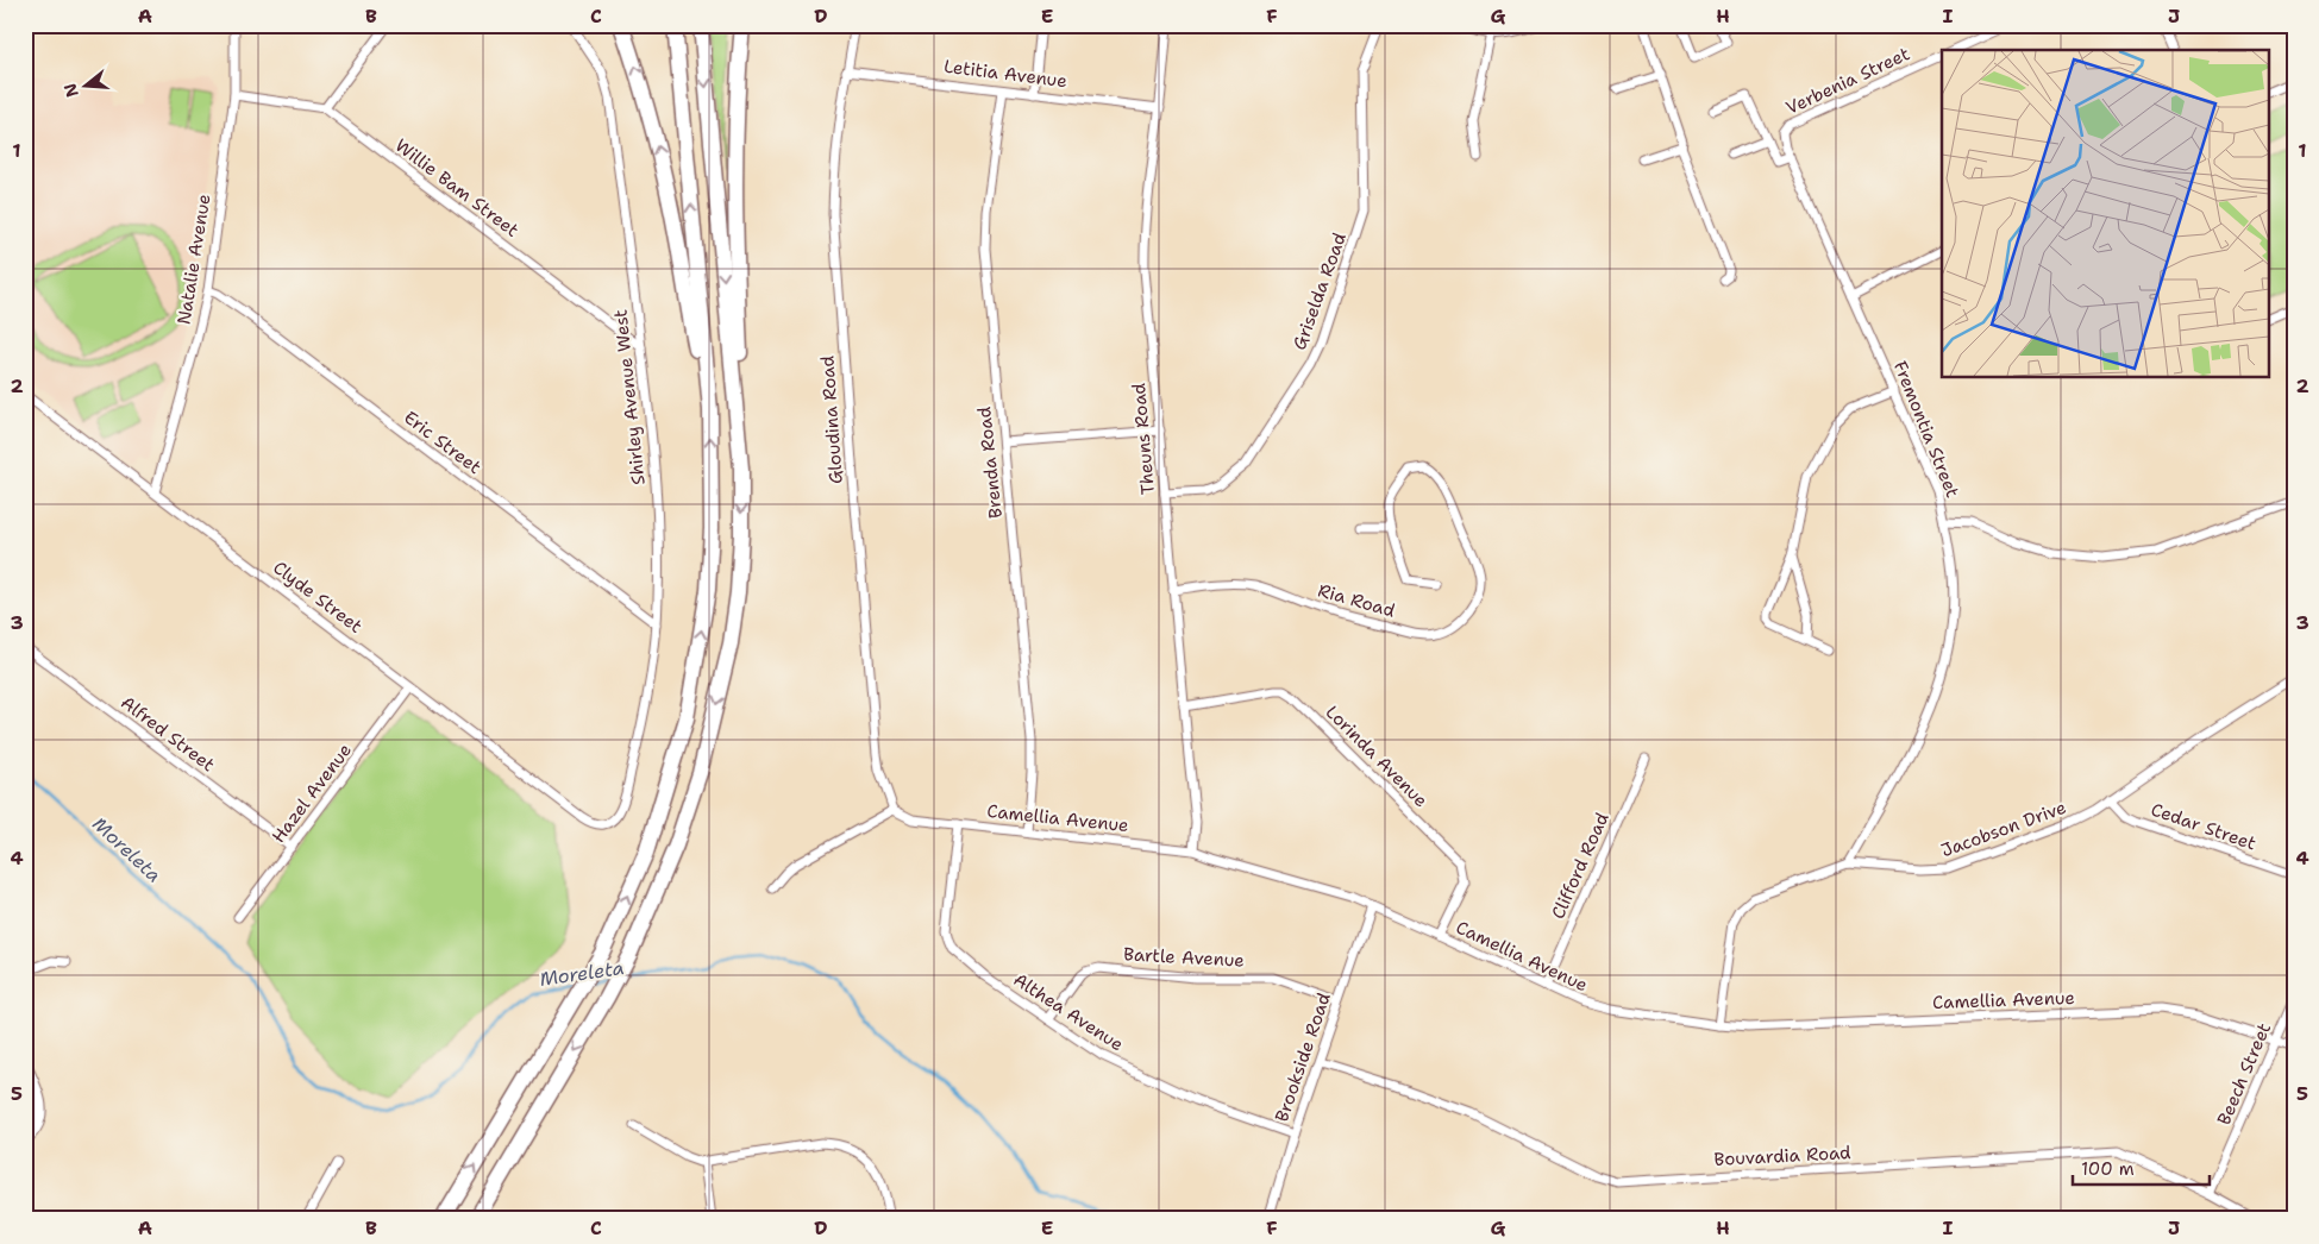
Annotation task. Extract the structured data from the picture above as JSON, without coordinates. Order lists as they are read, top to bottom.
{
  "streets": {
    "street": [
      "Letitia Avenue",
      "Verbenia Street",
      "Willie Bam Street",
      "Natalie Avenue",
      "Griselda Road",
      "Shirley Avenue West",
      "Gloudina Road",
      "Fremontia Street",
      "Theuns Road",
      "Eric Street",
      "Brenda Road",
      "Clyde Street",
      "Ria Road",
      "Alfred Street",
      "Lorinda Avenue",
      "Hazel Avenue",
      "Camellia Avenue",
      "Cedar Street",
      "Jacobson Drive",
      "Clifford Road",
      "Bartle Avenue",
      "Althea Avenue",
      "Brookside Road",
      "Beech Street",
      "Bouvardia Road"
    ]
  },
  "crossings": [
    ["Letitia Avenue", "Gloudina Road"],
    ["Letitia Avenue", "Theuns Road"],
    ["Letitia Avenue", "Brenda Road"],
    ["Verbenia Street", "Fremontia Street"],
    ["Willie Bam Street", "Natalie Avenue"],
    ["Willie Bam Street", "Shirley Avenue West"],
    ["Natalie Avenue", "Eric Street"],
    ["Natalie Avenue", "Clyde Street"],
    ["Griselda Road", "Theuns Road"],
    ["Shirley Avenue West", "Eric Street"],
    ["Shirley Avenue West", "Clyde Street"],
    ["Gloudina Road", "Camellia Avenue"],
    ["Fremontia Street", "Jacobson Drive"],
    ["Theuns Road", "Ria Road"],
    ["Theuns Road", "Lorinda Avenue"],
    ["Theuns Road", "Camellia Avenue"],
    ["Brenda Road", "Camellia Avenue"],
    ["Clyde Street", "Hazel Avenue"],
    ["Alfred Street", "Hazel Avenue"],
    ["Lorinda Avenue", "Camellia Avenue"],
    ["Camellia Avenue", "Jacobson Drive"],
    ["Camellia Avenue", "Clifford Road"],
    ["Camellia Avenue", "Althea Avenue"],
    ["Camellia Avenue", "Brookside Road"],
    ["Camellia Avenue", "Beech Street"],
    ["Cedar Street", "Jacobson Drive"],
    ["Bartle Avenue", "Althea Avenue"],
    ["Bartle Avenue", "Brookside Road"],
    ["Althea Avenue", "Brookside Road"],
    ["Brookside Road", "Bouvardia Road"],
    ["Beech Street", "Bouvardia Road"]
  ],
  "water": ["Moreleta"],
  "scale_bar": "100 m",
  "north": "left",
  "grid": {
    "columns": [
      "A",
      "B",
      "C",
      "D",
      "E",
      "F",
      "G",
      "H",
      "I",
      "J"
    ],
    "rows": [
      "1",
      "2",
      "3",
      "4",
      "5"
    ]
  }
}
